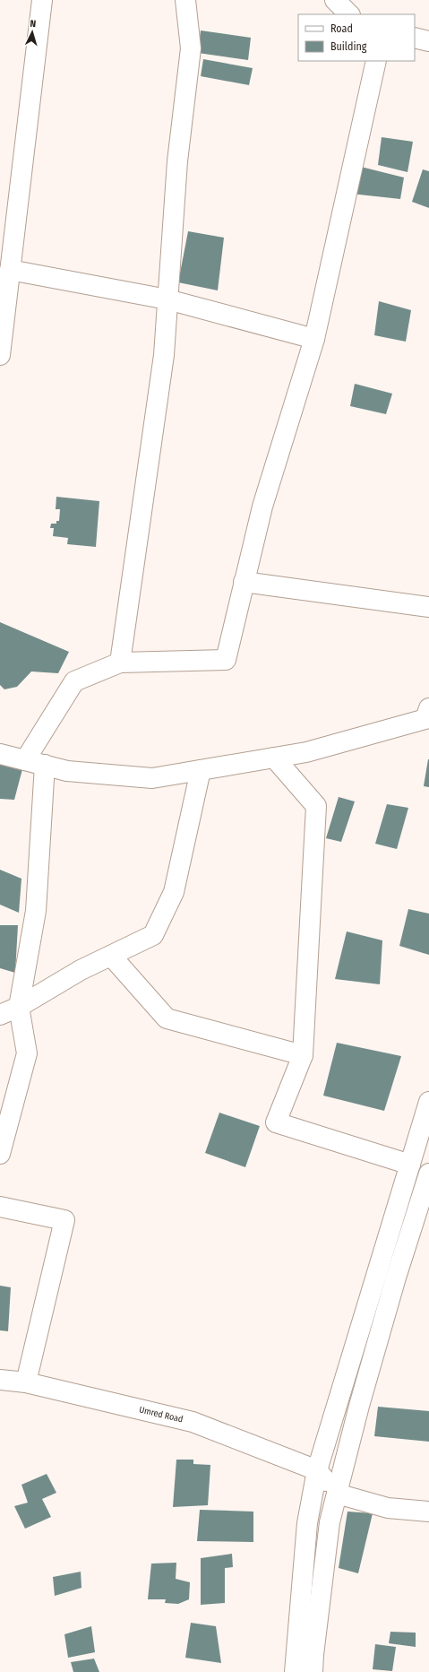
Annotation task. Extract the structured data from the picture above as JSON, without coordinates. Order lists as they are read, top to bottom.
{
  "streets": {
    "street": ["Umred Road"]
  },
  "legend": ["Road", "Building"],
  "north": "top"
}
